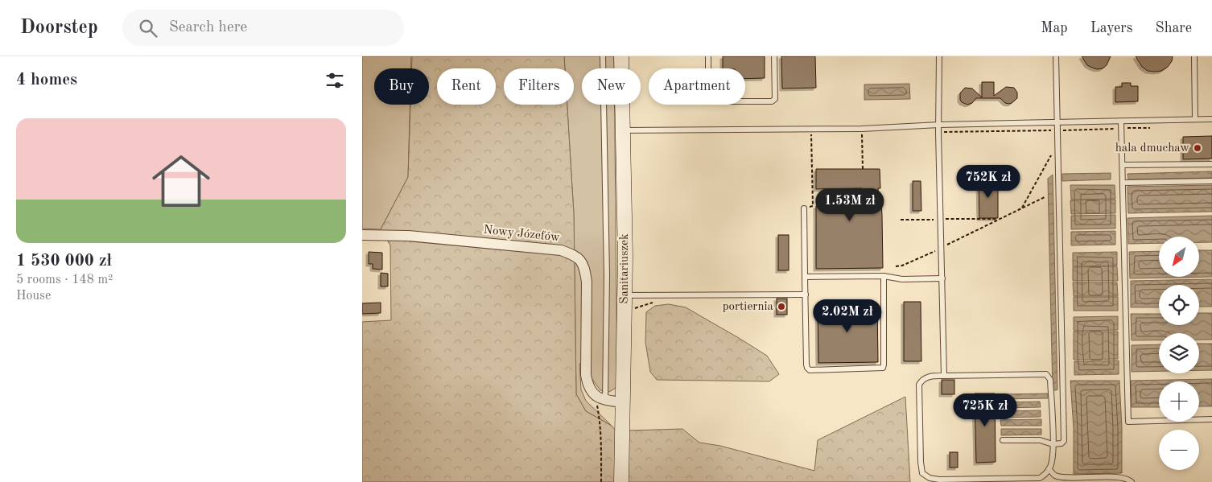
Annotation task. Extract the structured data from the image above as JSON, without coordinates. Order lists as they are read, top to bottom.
{
  "streets": {
    "street": ["Nowy Józefów", "Sanitariuszek"]
  },
  "places": ["hala dmuchaw", "portiernia"],
  "north": "bottom left",
  "page": {
    "header": "Doorstep",
    "search": "Search here",
    "nav": ["Map", "Layers", "Share"],
    "heading": "4 homes",
    "chip": [
      "Buy",
      "Rent",
      "Filters",
      "New",
      "Apartment"
    ],
    "list": [
      {
        "name": "1 530 000 zł",
        "note": "5 rooms · 148 m² · House"
      }
    ],
    "price": [
      "752K zł",
      "1.53M zł",
      "2.02M zł",
      "725K zł"
    ],
    "map_buttons": ["+", "−"]
  }
}
